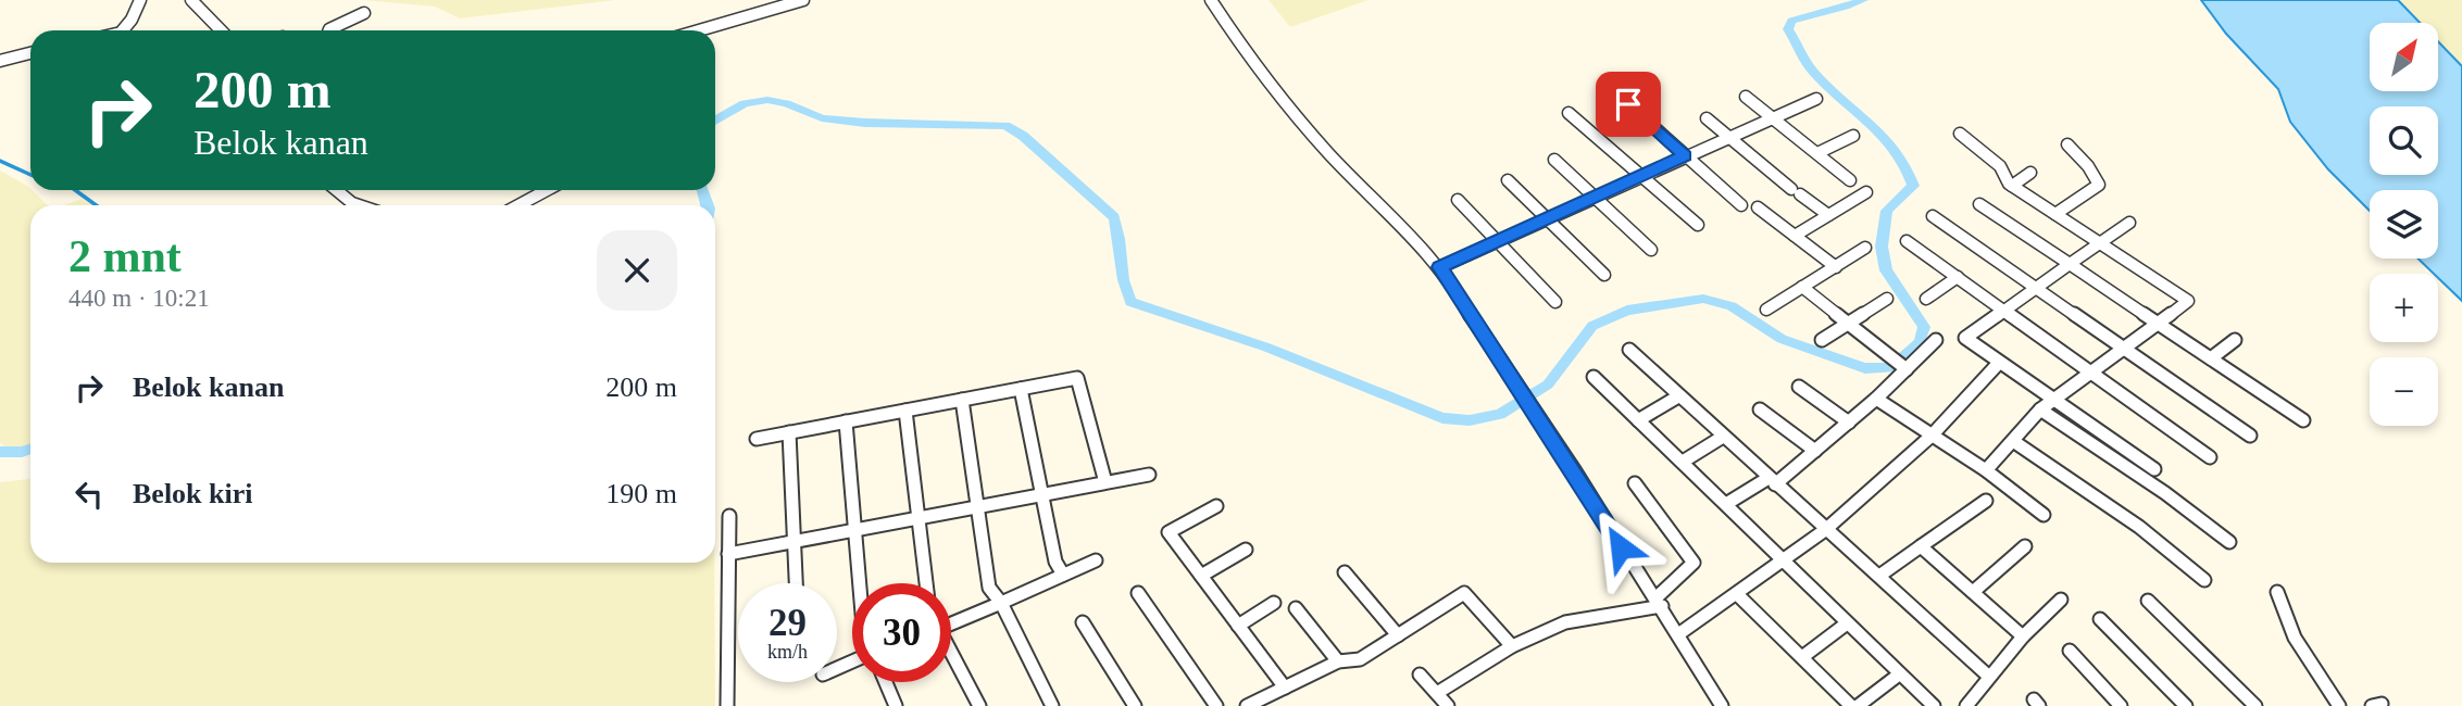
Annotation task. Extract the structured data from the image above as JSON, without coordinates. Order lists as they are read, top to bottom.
{
  "north": "top right",
  "page": {
    "map_buttons": ["+", "−"],
    "turn": ["200 m", "Belok kanan"],
    "heading": ["2 mnt", "440 m · 10:21"],
    "list": [
      {
        "name": "Belok kanan",
        "value": "200 m"
      },
      {
        "name": "Belok kiri",
        "value": "190 m"
      }
    ],
    "speed": "29 km/h",
    "limit": "30"
  }
}
